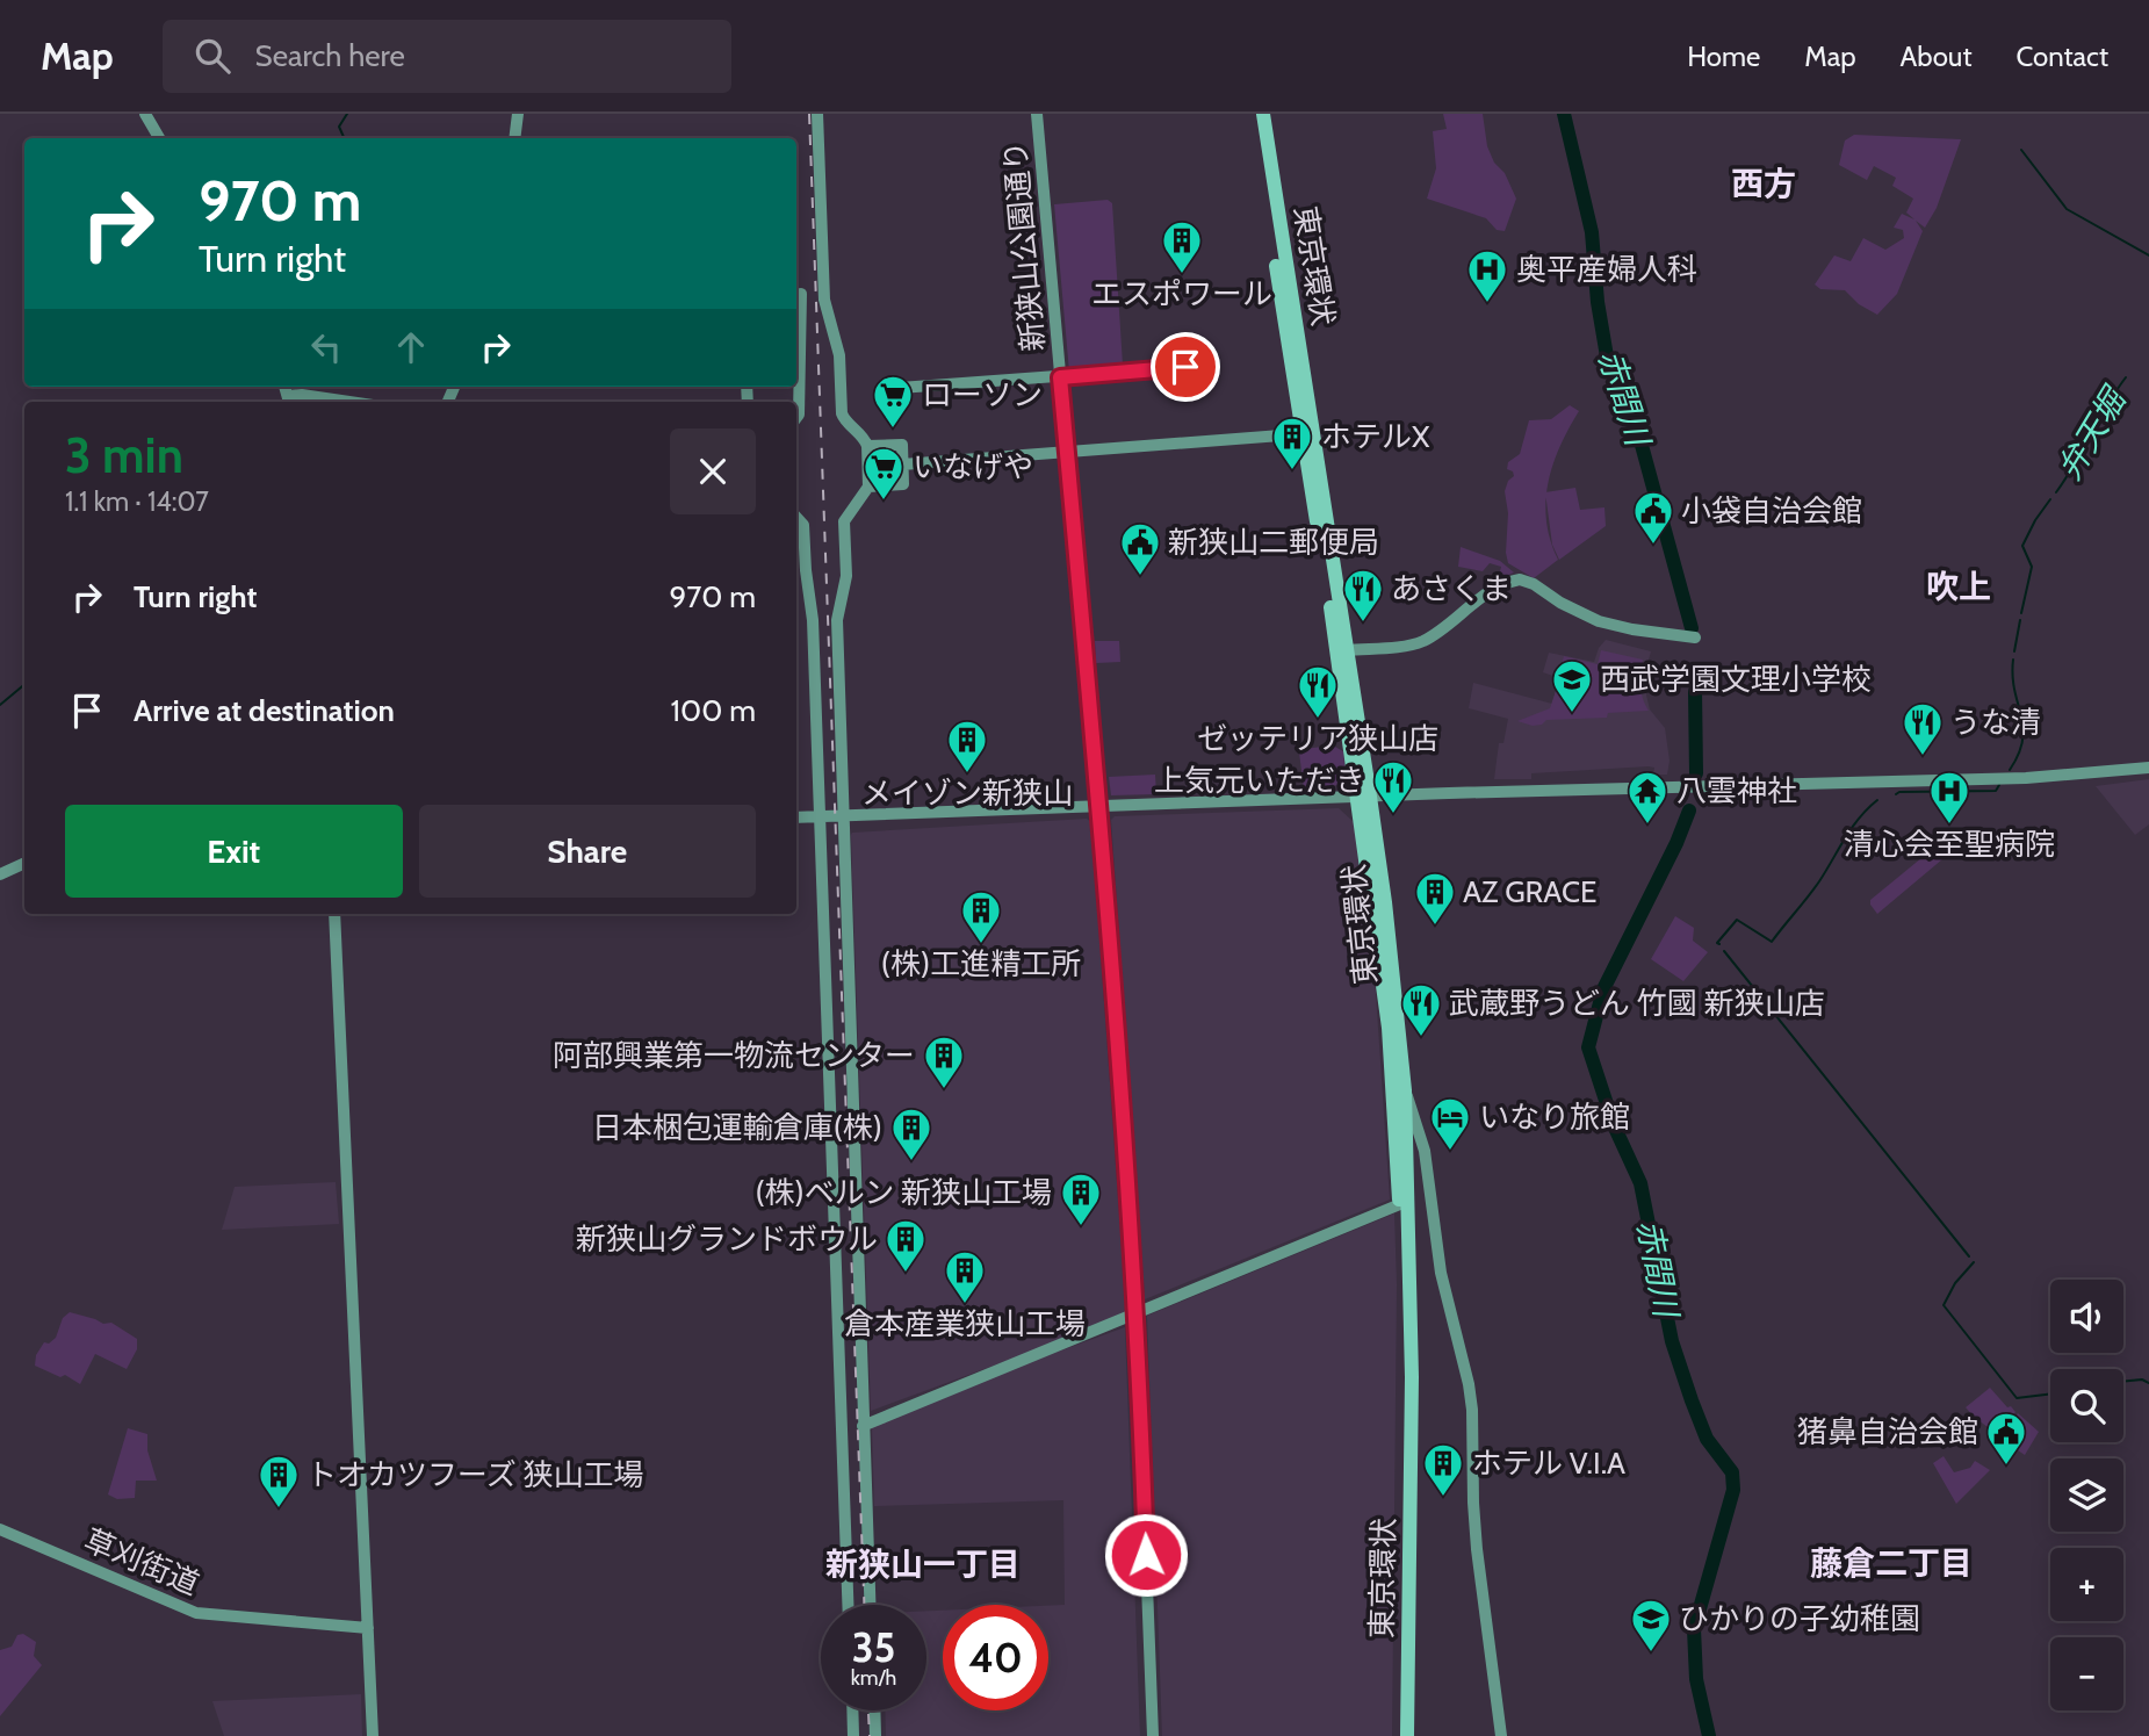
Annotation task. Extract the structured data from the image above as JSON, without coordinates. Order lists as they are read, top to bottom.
{
  "streets": {
    "highway": ["東京環状"],
    "street": ["新狭山公園通り", "草刈街道"]
  },
  "districts": [
    "西方",
    "吹上",
    "藤倉二丁目",
    "新狭山一丁目"
  ],
  "water": ["赤間川", "弁天堀"],
  "places": {
    "building": [
      "エスポワール",
      "ホテルX",
      "メイゾン新狭山",
      "AZ GRACE",
      "(株)工進精工所",
      "阿部興業第一物流センター",
      "日本梱包運輸倉庫(株)",
      "(株)ベルン 新狭山工場",
      "新狭山グランドボウル",
      "倉本産業狭山工場",
      "ホテル V.I.A",
      "トオカツフーズ 狭山工場"
    ],
    "hospital": ["奥平産婦人科", "清心会至聖病院"],
    "supermarket": ["ローソン", "いなげや"],
    "public building": ["小袋自治会館", "新狭山二郵便局", "猪鼻自治会館"],
    "restaurant": [
      "あさくま",
      "ゼッテリア狭山店",
      "うな清",
      "上気元いただき",
      "武蔵野うどん 竹國 新狭山店"
    ],
    "school or university": ["西武学園文理小学校", "ひかりの子幼稚園"],
    "temple": ["八雲神社"],
    "hotel": ["いなり旅館"]
  },
  "page": {
    "header": "Map",
    "search": "Search here",
    "nav": [
      "Home",
      "Map",
      "About",
      "Contact"
    ],
    "turn": ["970 m", "Turn right"],
    "heading": ["3 min", "1.1 km · 14:07"],
    "list": [
      {
        "name": "Turn right",
        "value": "970 m"
      },
      {
        "name": "Arrive at destination",
        "value": "100 m"
      }
    ],
    "buttons": ["Exit", "Share"],
    "map_buttons": ["+", "−"],
    "speed": "35 km/h",
    "limit": "40"
  }
}
